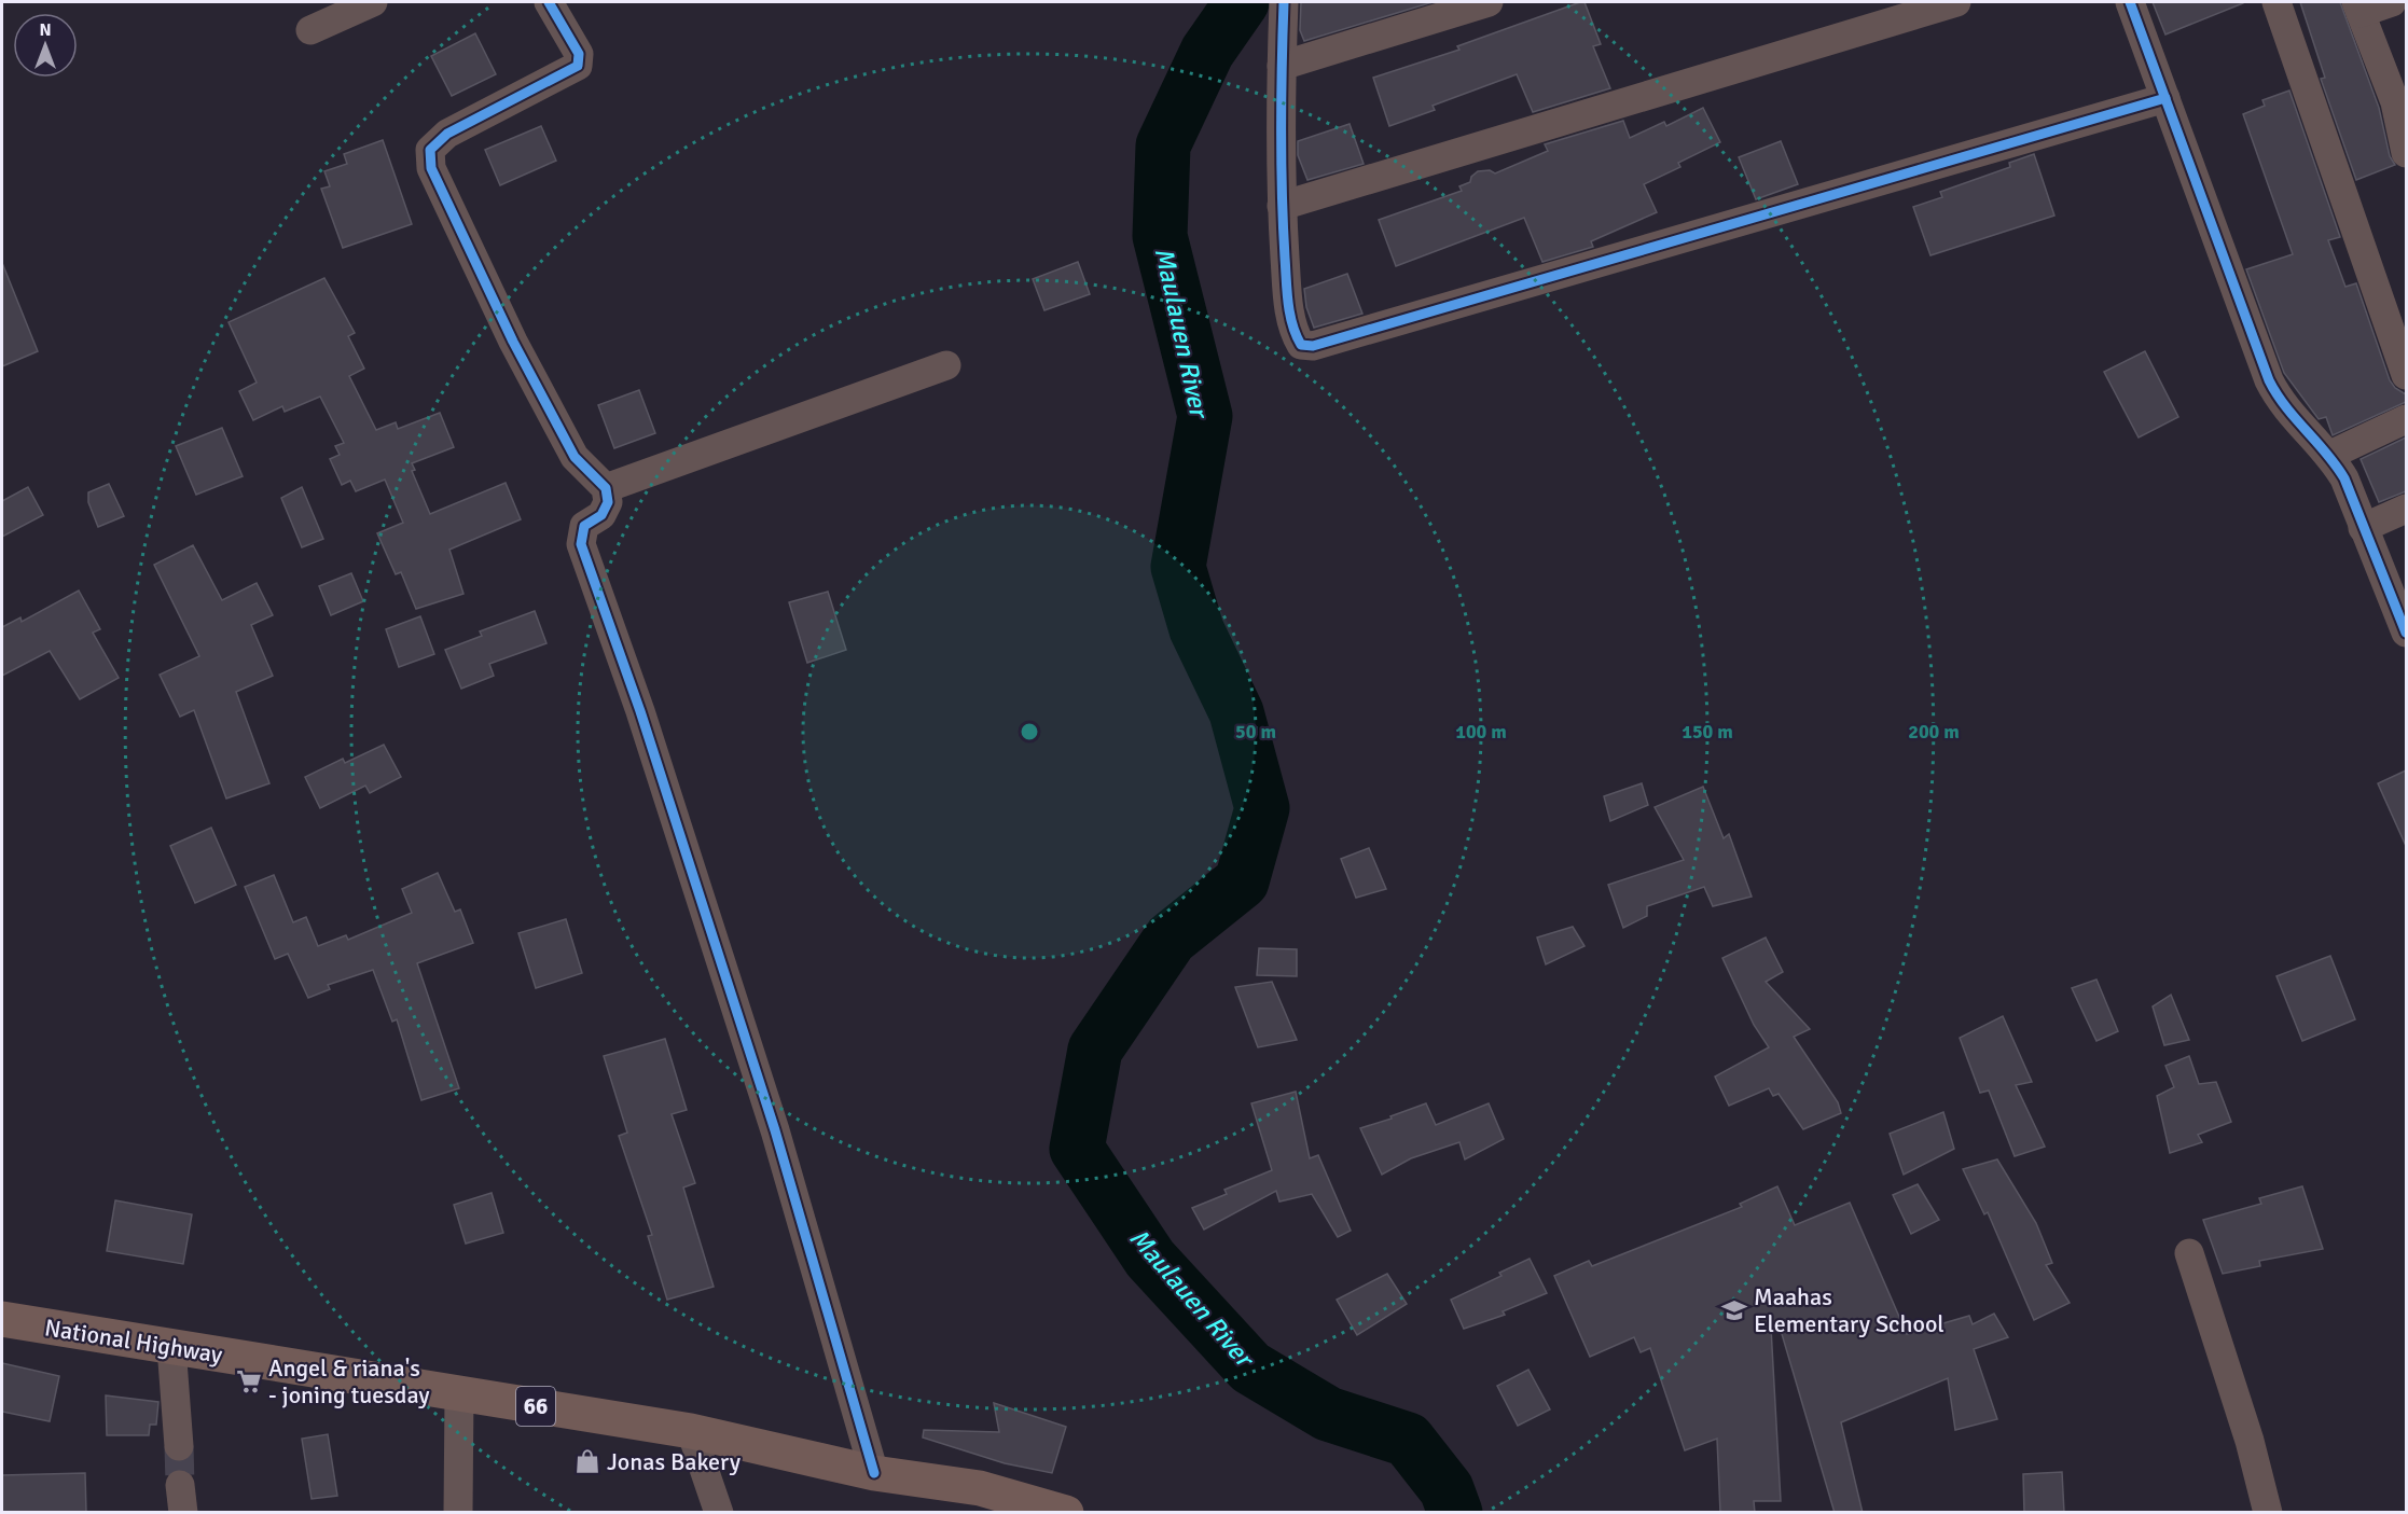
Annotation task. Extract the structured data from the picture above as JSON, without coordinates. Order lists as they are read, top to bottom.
{
  "streets": {
    "main road": ["National Highway", "66"]
  },
  "water": ["Maulauen River"],
  "places": {
    "school or university": ["Maahas Elementary School"],
    "supermarket": ["Angel & riana's - joning tuesday"],
    "shop": ["Jonas Bakery"]
  },
  "north": "top",
  "rings": [
    "50 m",
    "100 m",
    "150 m",
    "200 m"
  ]
}
